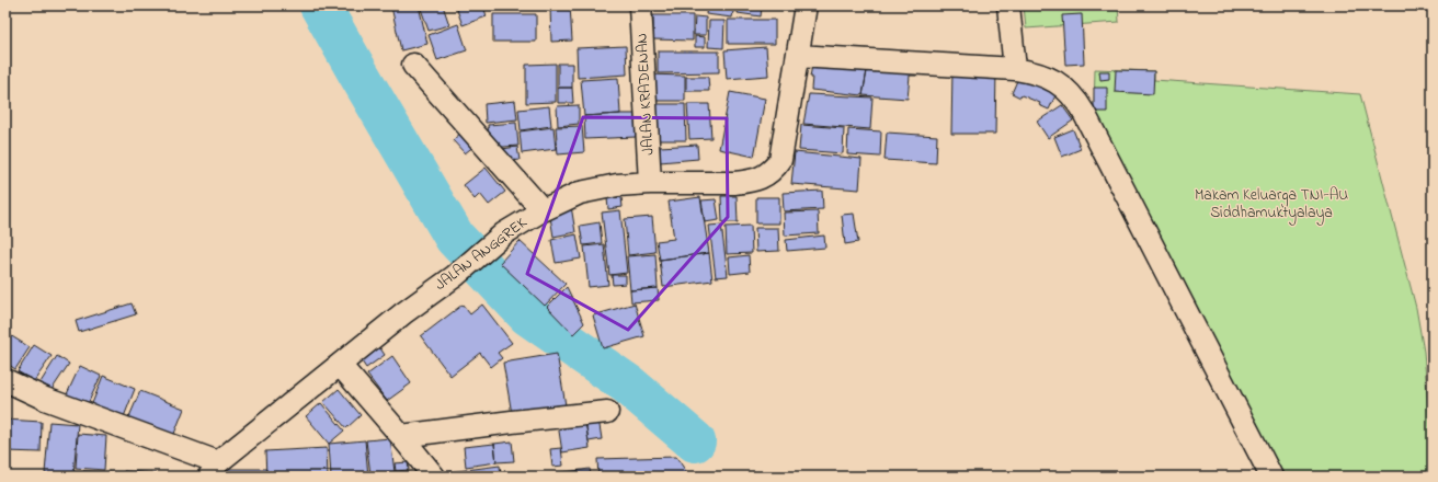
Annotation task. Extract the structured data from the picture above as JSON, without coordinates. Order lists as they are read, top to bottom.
{
  "streets": {
    "street": ["JALAN KRADENAN", "JALAN ANGGREK"]
  },
  "crossings": [
    ["JALAN KRADENAN", "JALAN ANGGREK"]
  ],
  "parks": ["Makam Keluarga TNI-AU Siddhamuktyalaya"]
}
